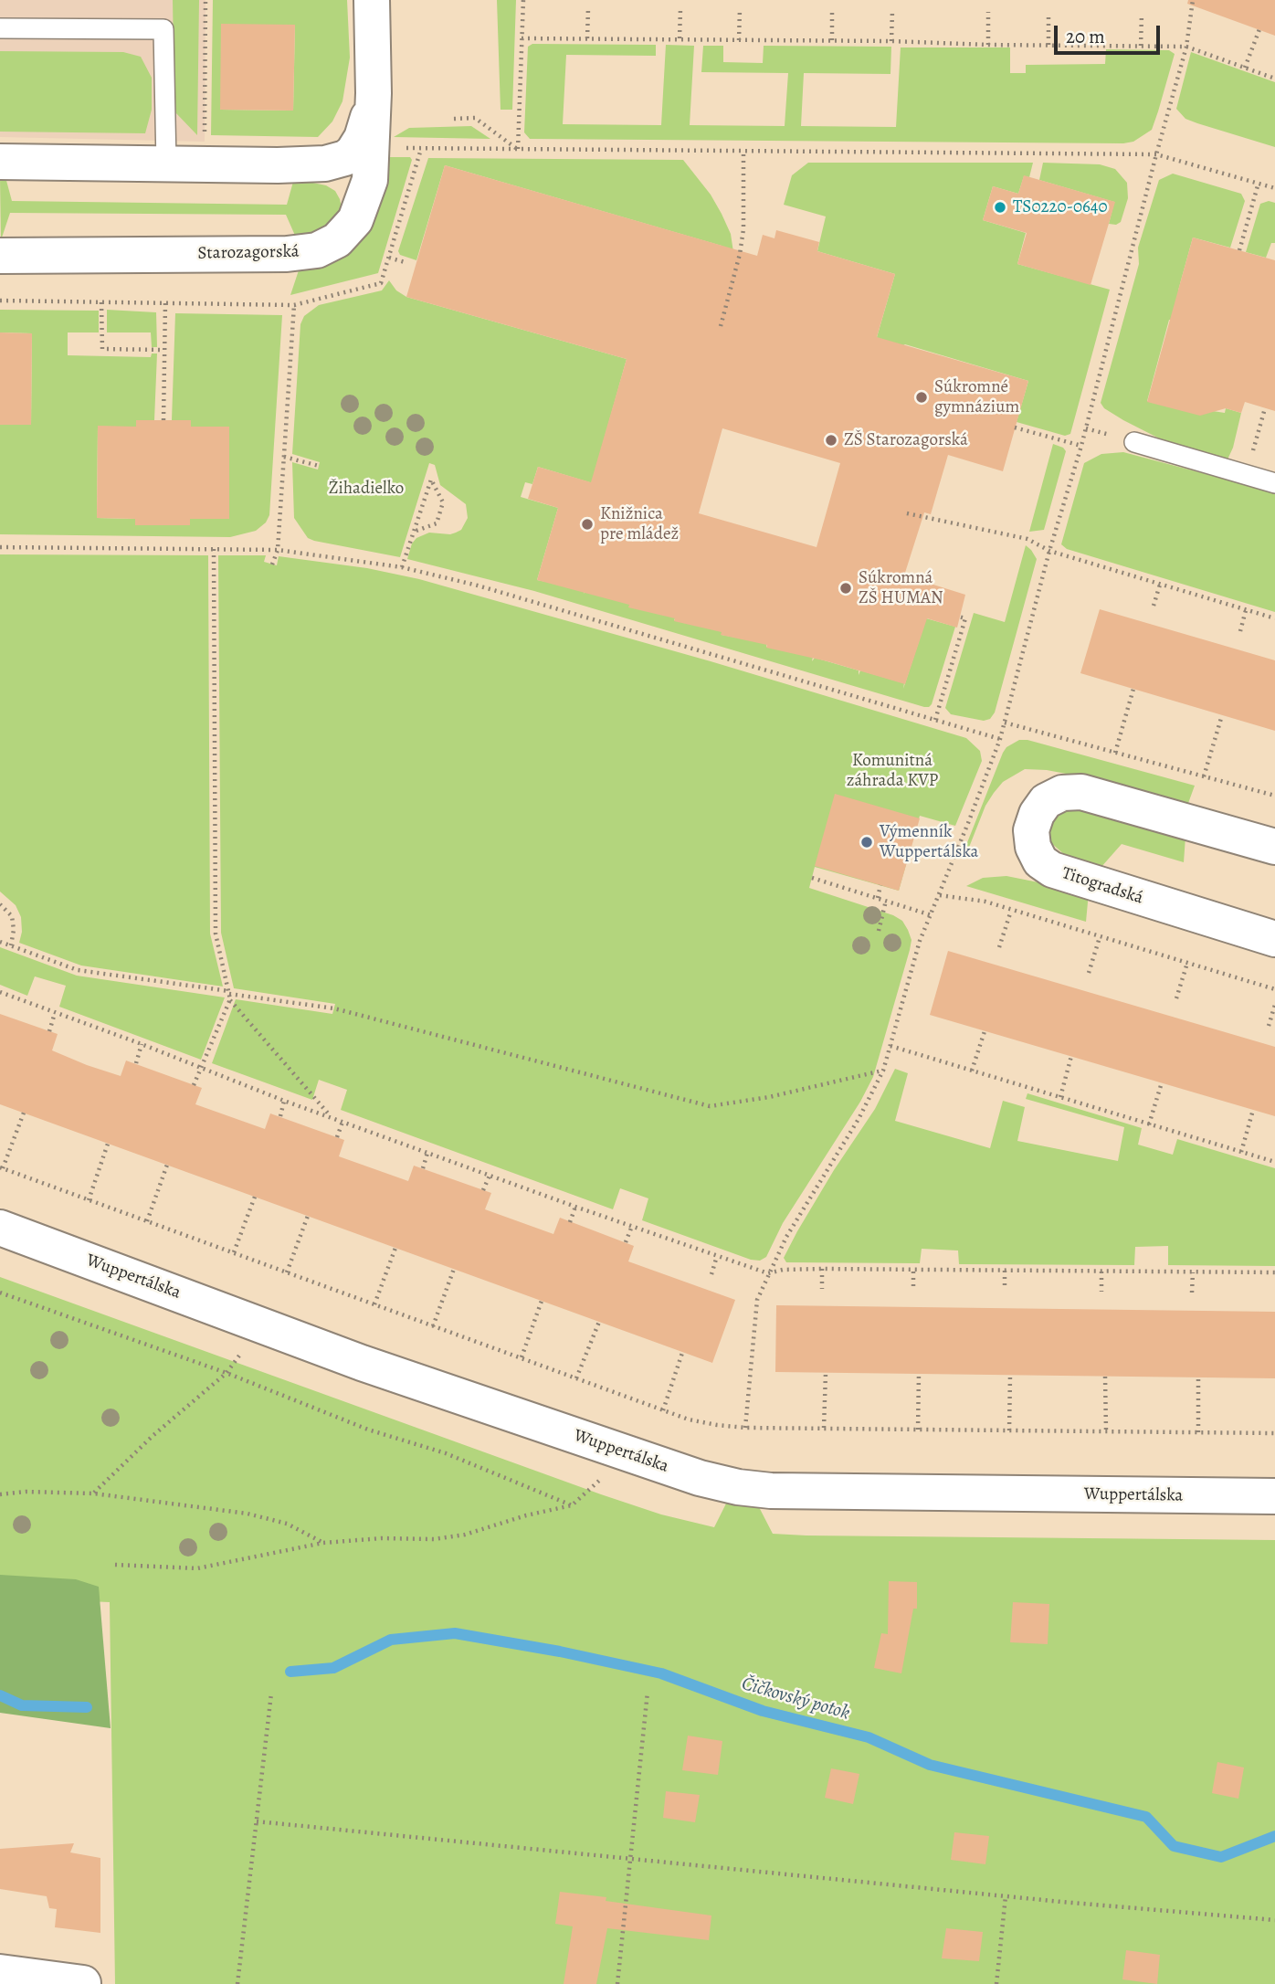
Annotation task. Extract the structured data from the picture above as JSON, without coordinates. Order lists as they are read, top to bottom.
{
  "streets": {
    "street": ["Starozagorská", "Titogradská", "Wuppertálska"]
  },
  "water": ["Čičkovský potok"],
  "parks": ["Žihadielko", "Komunitná záhrada KVP"],
  "places": [
    "TS0220-0640",
    "Súkromné gymnázium",
    "ZŠ Starozagorská",
    "Knižnica pre mládež",
    "Súkromná ZŠ HUMAN",
    "Výmenník Wuppertálska"
  ],
  "scale_bar": "20 m"
}
